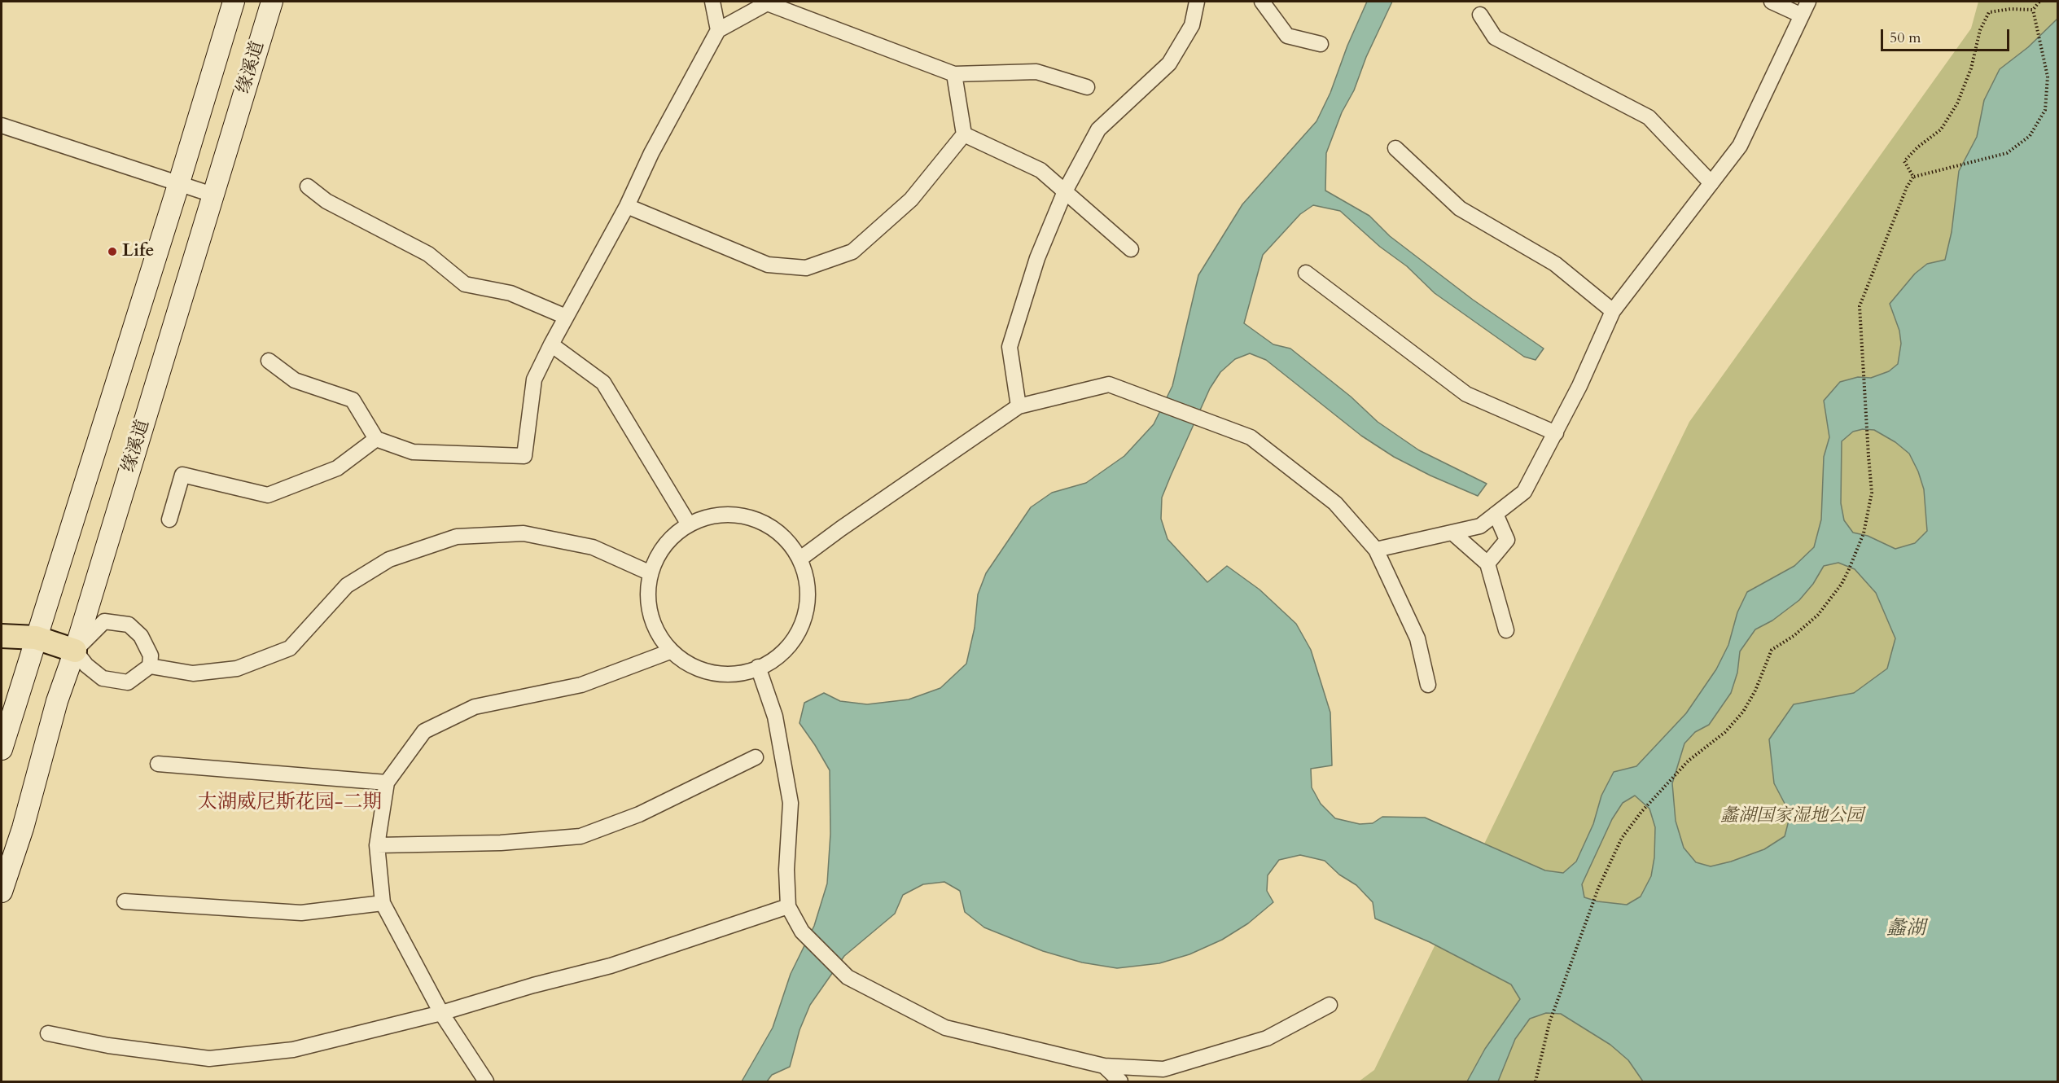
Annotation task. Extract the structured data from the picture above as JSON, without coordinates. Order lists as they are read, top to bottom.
{
  "streets": {
    "main road": ["缘溪道"]
  },
  "districts": ["太湖威尼斯花园-二期"],
  "water": ["蠡湖"],
  "parks": ["蠡湖国家湿地公园"],
  "places": ["Life"],
  "scale_bar": "50 m"
}
